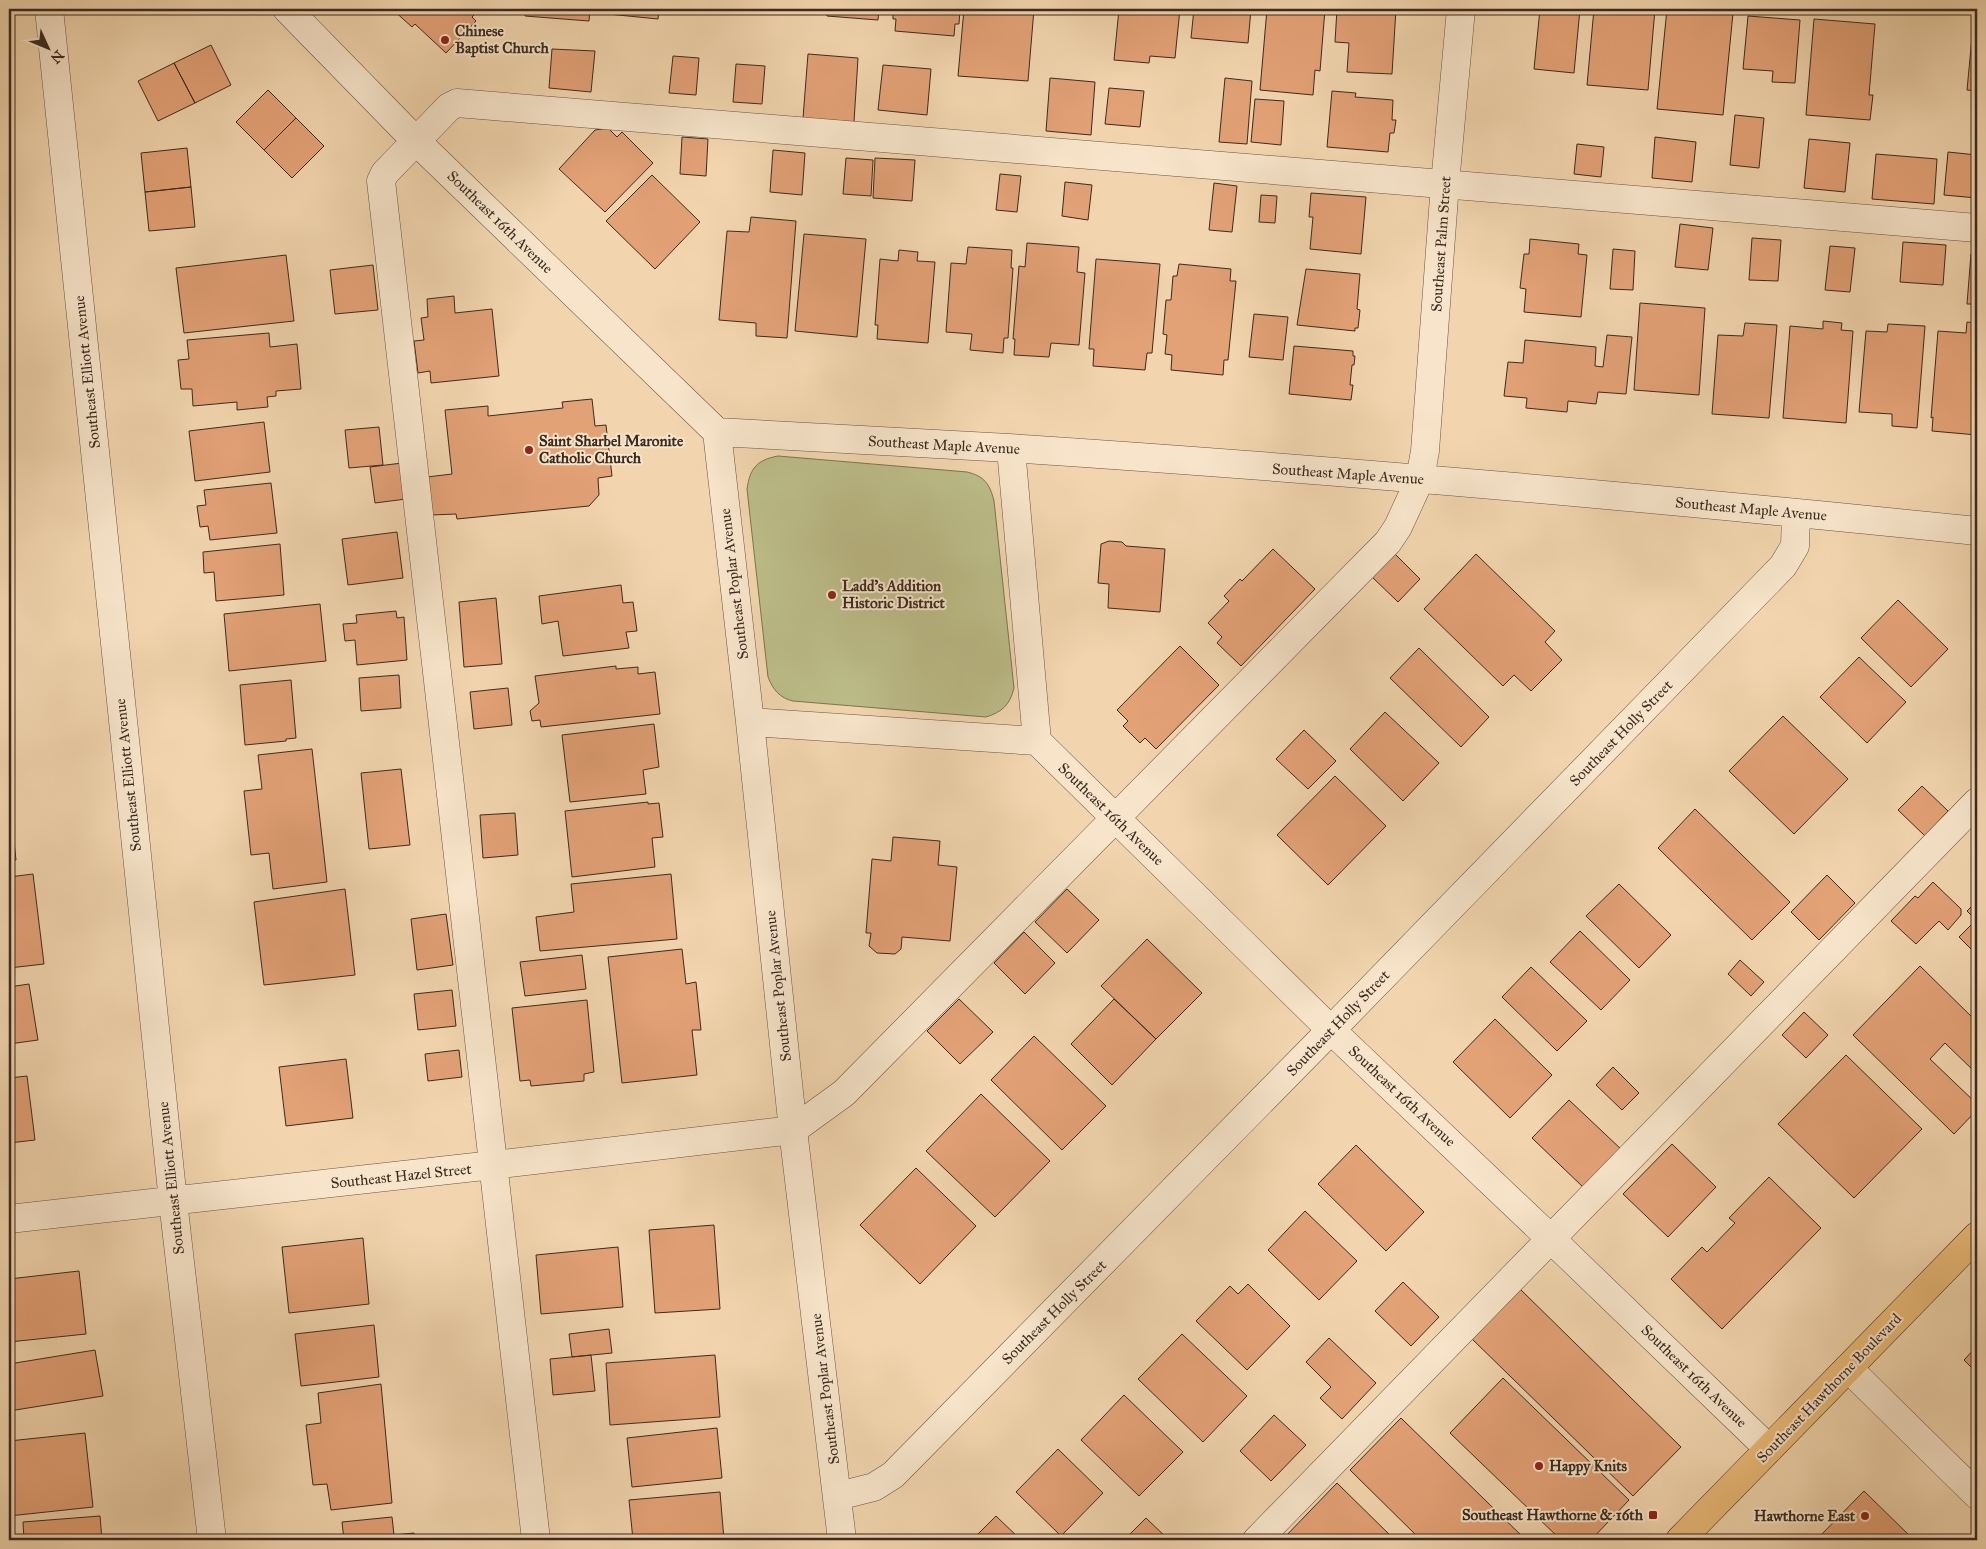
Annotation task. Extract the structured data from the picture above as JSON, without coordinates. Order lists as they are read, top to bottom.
{
  "streets": {
    "main road": ["Southeast Hawthorne Boulevard"],
    "street": [
      "Southeast 16th Avenue",
      "Southeast Palm Street",
      "Southeast Elliott Avenue",
      "Southeast Maple Avenue",
      "Southeast Poplar Avenue",
      "Southeast Holly Street",
      "Southeast Hazel Street"
    ]
  },
  "crossings": [
    ["Southeast 16th Avenue", "Southeast Palm Street"],
    ["Southeast 16th Avenue", "Southeast Maple Avenue"],
    ["Southeast 16th Avenue", "Southeast Poplar Avenue"],
    ["Southeast 16th Avenue", "Southeast Holly Street"],
    ["Southeast 16th Avenue", "Southeast Hawthorne Boulevard"],
    ["Southeast Palm Street", "Southeast Maple Avenue"],
    ["Southeast Palm Street", "Southeast Poplar Avenue"],
    ["Southeast Palm Street", "Southeast Hazel Street"],
    ["Southeast Elliott Avenue", "Southeast Hazel Street"],
    ["Southeast Maple Avenue", "Southeast Poplar Avenue"],
    ["Southeast Maple Avenue", "Southeast Holly Street"],
    ["Southeast Poplar Avenue", "Southeast Holly Street"],
    ["Southeast Poplar Avenue", "Southeast Hazel Street"]
  ],
  "places": {
    "other": [
      "Chinese Baptist Church",
      "Saint Sharbel Maronite Catholic Church",
      "Ladd's Addition Historic District",
      "Happy Knits",
      "Hawthorne East"
    ],
    "transit": ["Southeast Hawthorne & 16th"]
  },
  "north": "bottom right"
}
